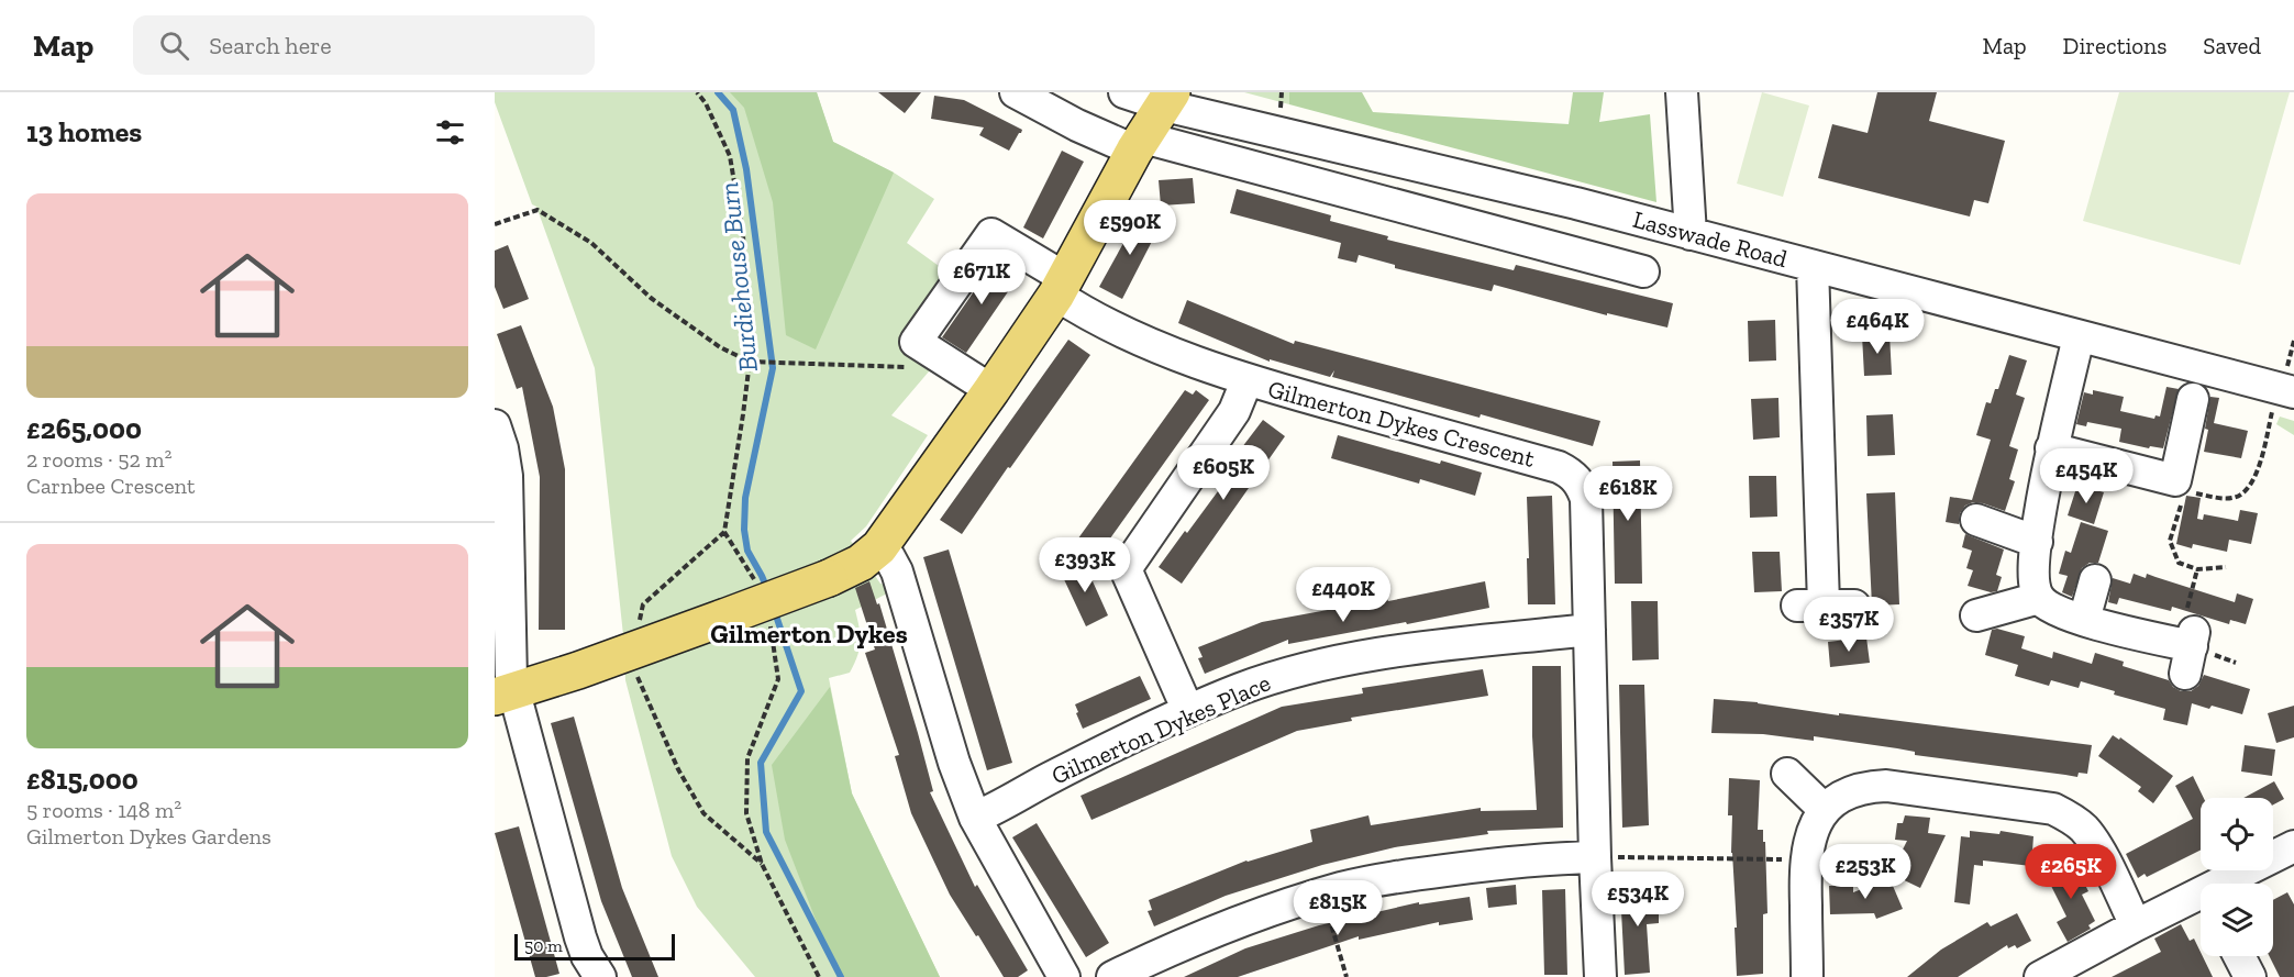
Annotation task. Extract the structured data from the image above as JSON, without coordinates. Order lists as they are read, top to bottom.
{
  "streets": {
    "street": ["Lasswade Road", "Gilmerton Dykes Crescent", "Gilmerton Dykes Place"]
  },
  "crossings": [
    ["Gilmerton Dykes Crescent", "Gilmerton Dykes Place"]
  ],
  "districts": ["Gilmerton Dykes"],
  "water": ["Burdiehouse Burn"],
  "scale_bar": "50 m",
  "page": {
    "header": "Map",
    "search": "Search here",
    "nav": ["Map", "Directions", "Saved"],
    "heading": "13 homes",
    "list": [
      {
        "name": "£265,000",
        "note": "2 rooms · 52 m² · Carnbee Crescent"
      },
      {
        "name": "£815,000",
        "note": "5 rooms · 148 m² · Gilmerton Dykes Gardens"
      }
    ],
    "price": [
      "£590K",
      "£671K",
      "£464K",
      "£605K",
      "£454K",
      "£618K",
      "£393K",
      "£440K",
      "£357K",
      "£253K",
      "£265K",
      "£534K",
      "£815K"
    ],
    "scale": "50 m"
  }
}
